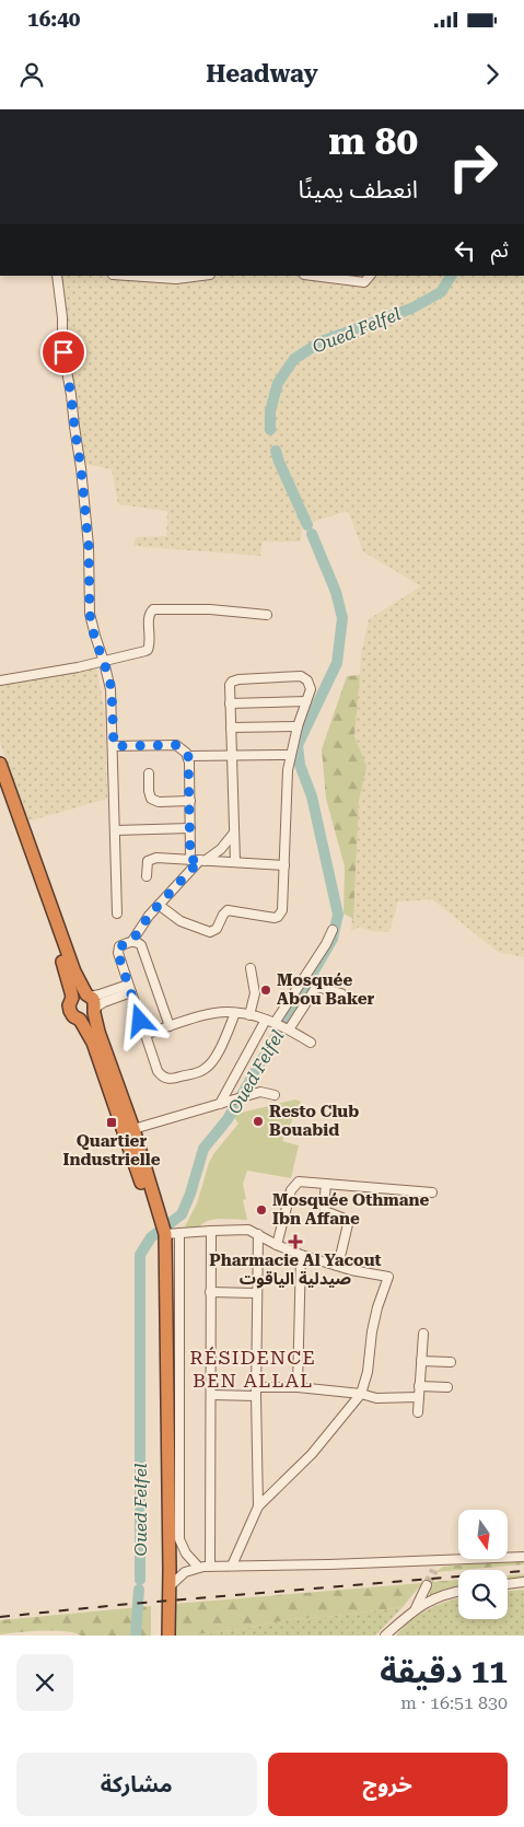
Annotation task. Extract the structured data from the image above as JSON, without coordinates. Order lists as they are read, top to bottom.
{
  "districts": ["RÉSIDENCE BEN ALLAL"],
  "water": ["Oued Felfel"],
  "places": {
    "other": ["Mosquée Abou Baker", "Resto Club Bouabid", "Mosquée Othmane Ibn Affane"],
    "transit": ["Quartier Industrielle"],
    "health": ["Pharmacie Al Yacout صيدلية الياقوت"]
  },
  "north": "bottom",
  "page": {
    "status": "16:40",
    "header": "Headway",
    "turn": ["80 m", "انعطف يمينًا"],
    "then": "ثم",
    "heading": ["11 دقيقة", "830 m · 16:51"],
    "buttons": ["خروج", "مشاركة"]
  }
}
